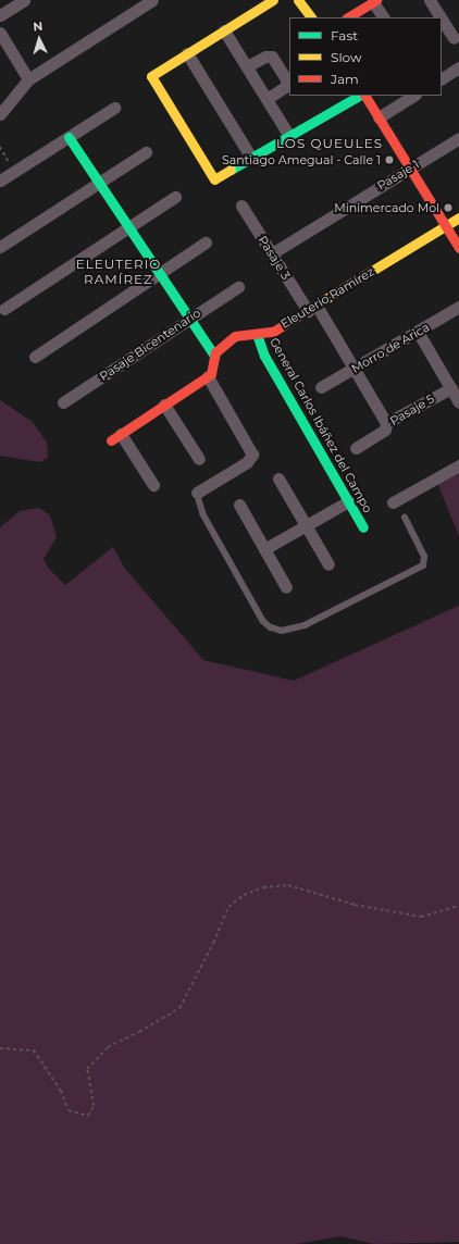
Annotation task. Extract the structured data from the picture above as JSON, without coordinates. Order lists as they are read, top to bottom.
{
  "streets": {
    "street": [
      "Pasaje 1",
      "Pasaje 3",
      "Eleuterio Ramírez",
      "Pasaje Bicentenario",
      "Morro de Arica",
      "Pasaje 5",
      "General Carlos Ibáñez del Campo"
    ]
  },
  "crossings": [
    ["Pasaje 1", "Pasaje 3"],
    ["Pasaje 3", "Eleuterio Ramírez"],
    ["Pasaje 3", "Morro de Arica"],
    ["Pasaje 3", "Pasaje 5"],
    ["Eleuterio Ramírez", "General Carlos Ibáñez del Campo"]
  ],
  "districts": ["LOS QUEULES", "ELEUTERIO RAMÍREZ"],
  "places": ["Santiago Amegual - Calle 1", "Minimercado Mol"],
  "legend": ["Fast", "Slow", "Jam"],
  "north": "top"
}
